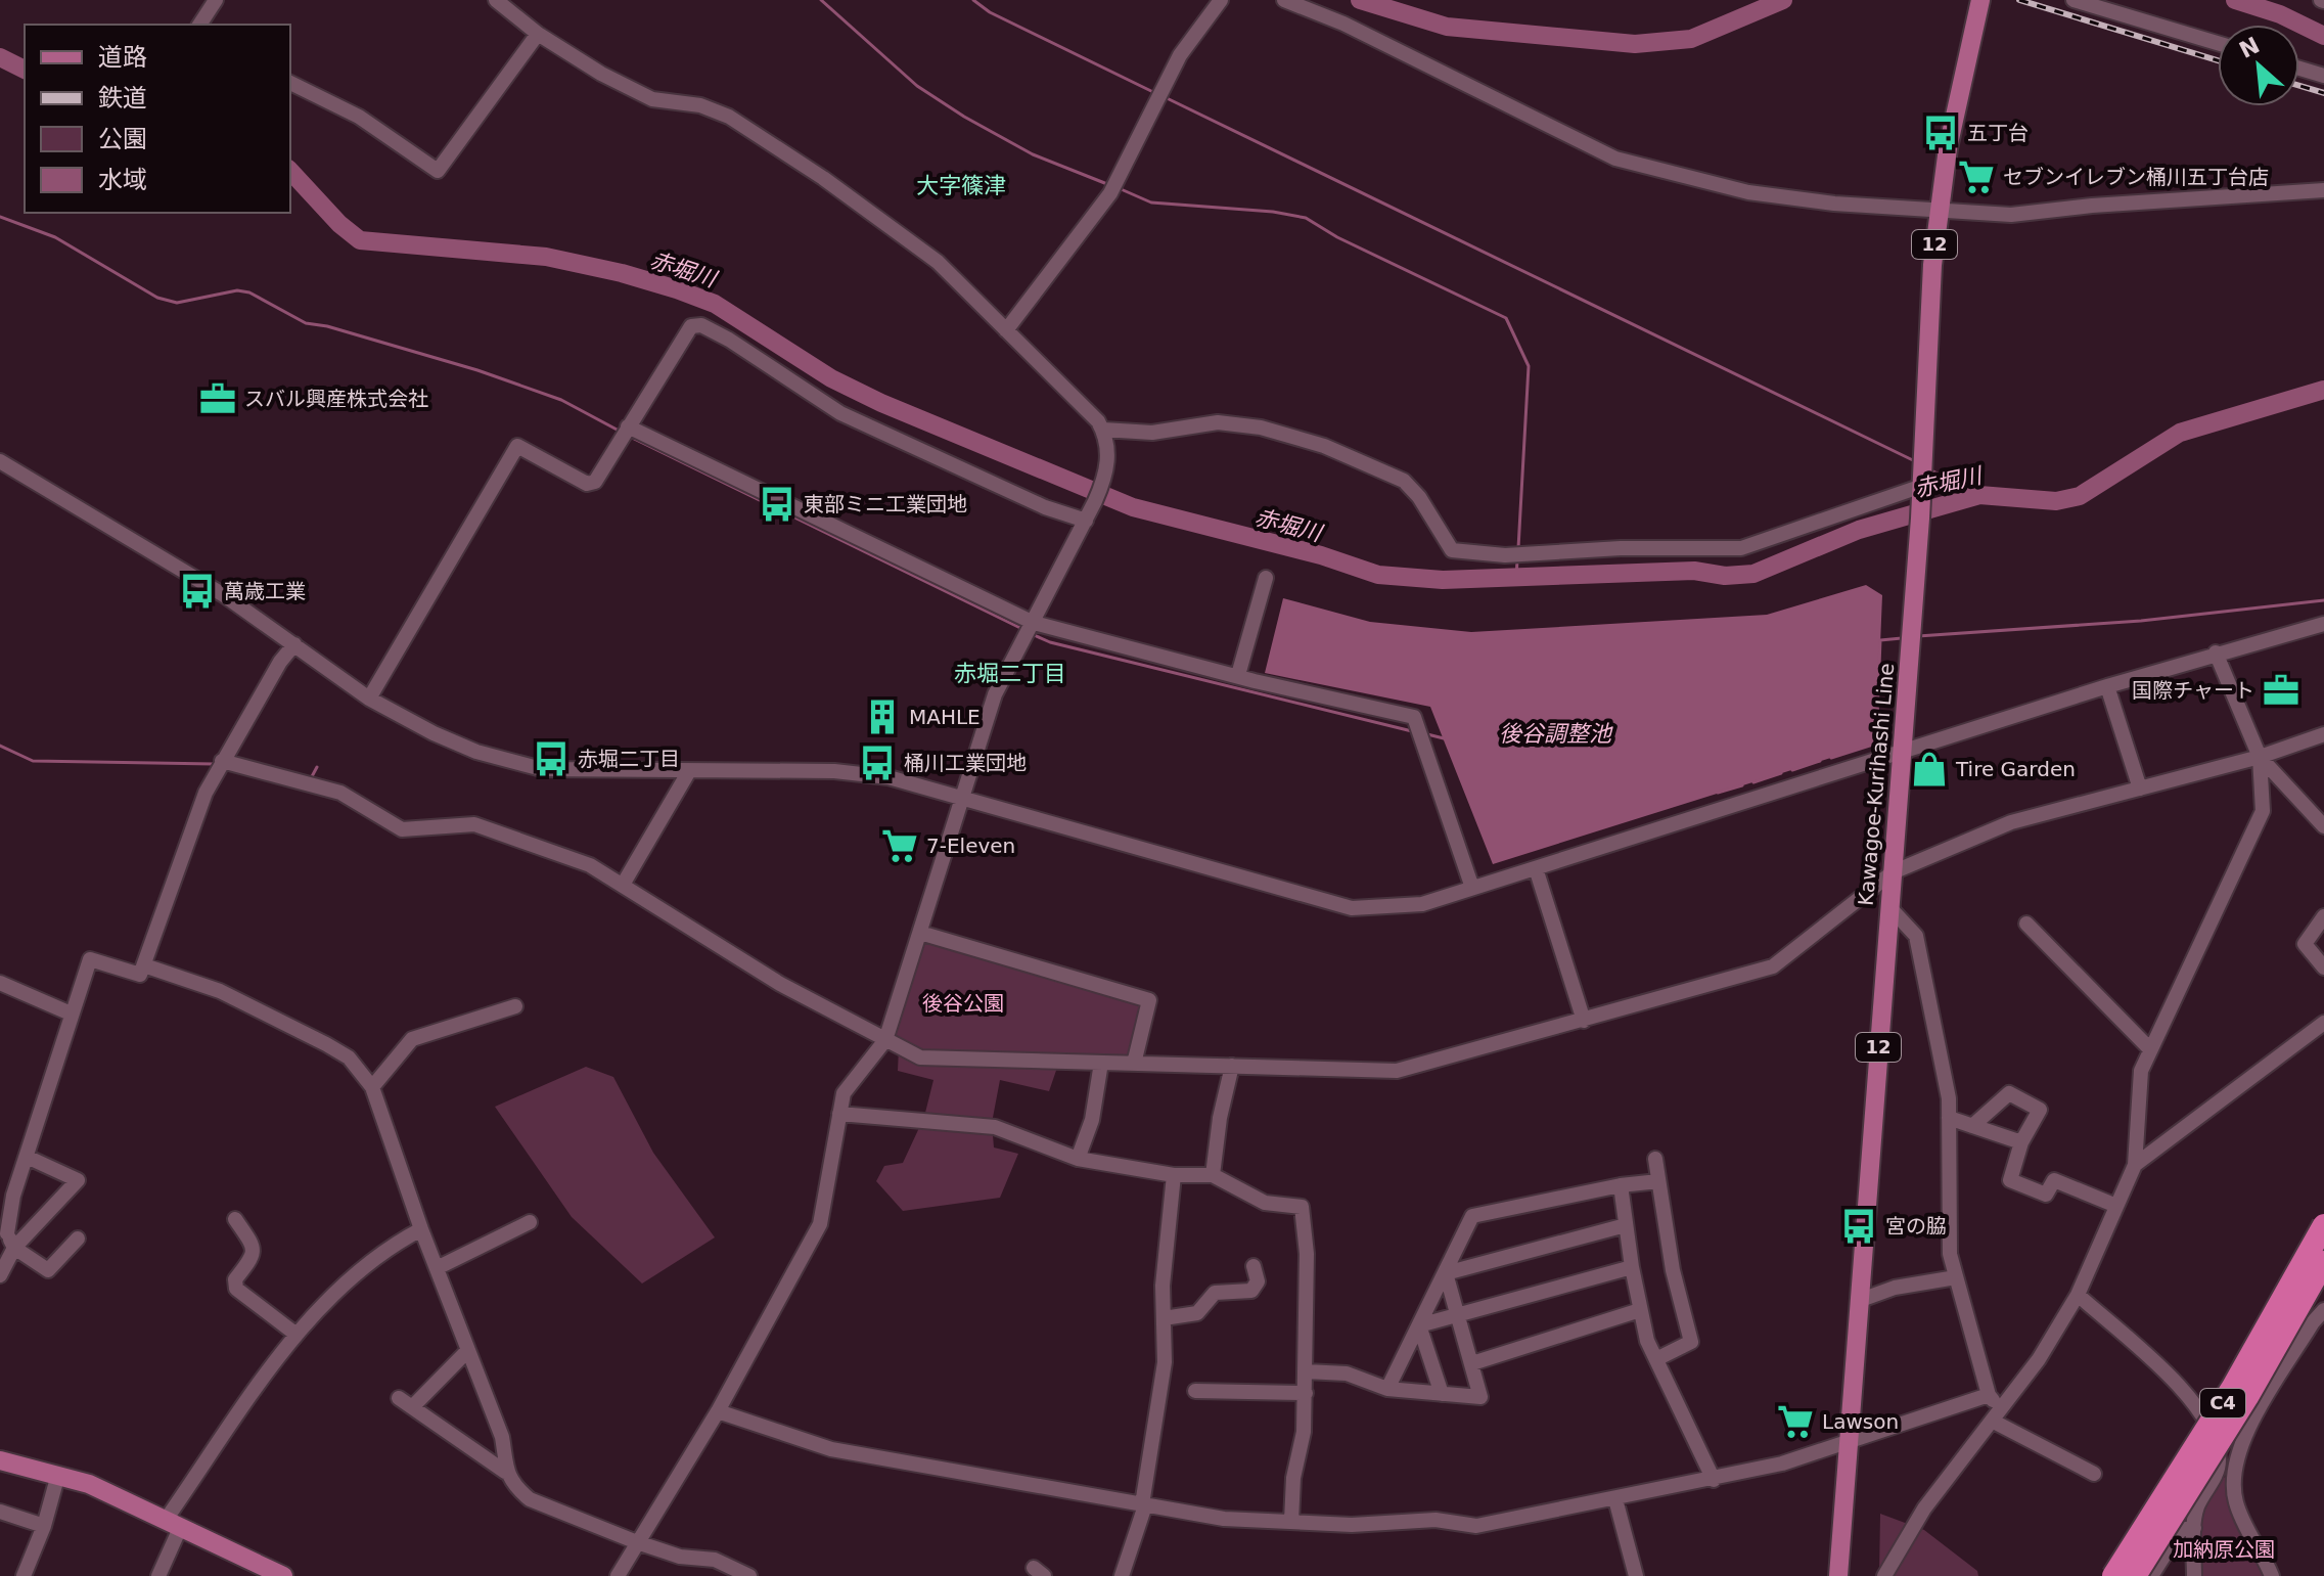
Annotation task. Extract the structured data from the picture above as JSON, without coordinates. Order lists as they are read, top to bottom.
{
  "streets": {
    "highway": ["C4"],
    "main road": ["12", "Kawagoe-Kurihashi Line"]
  },
  "districts": ["大字篠津", "赤堀二丁目"],
  "water": ["赤堀川", "後谷調整池"],
  "parks": ["後谷公園", "加納原公園"],
  "places": {
    "bus stop": [
      "五丁台",
      "東部ミニ工業団地",
      "萬歳工業",
      "赤堀二丁目",
      "桶川工業団地",
      "宮の脇"
    ],
    "supermarket": ["セブンイレブン桶川五丁台店", "7-Eleven", "Lawson"],
    "office": ["スバル興産株式会社", "国際チャート"],
    "building": ["MAHLE"],
    "shop": ["Tire Garden"]
  },
  "legend": [
    "道路",
    "鉄道",
    "公園",
    "水域"
  ],
  "north": "top left"
}
